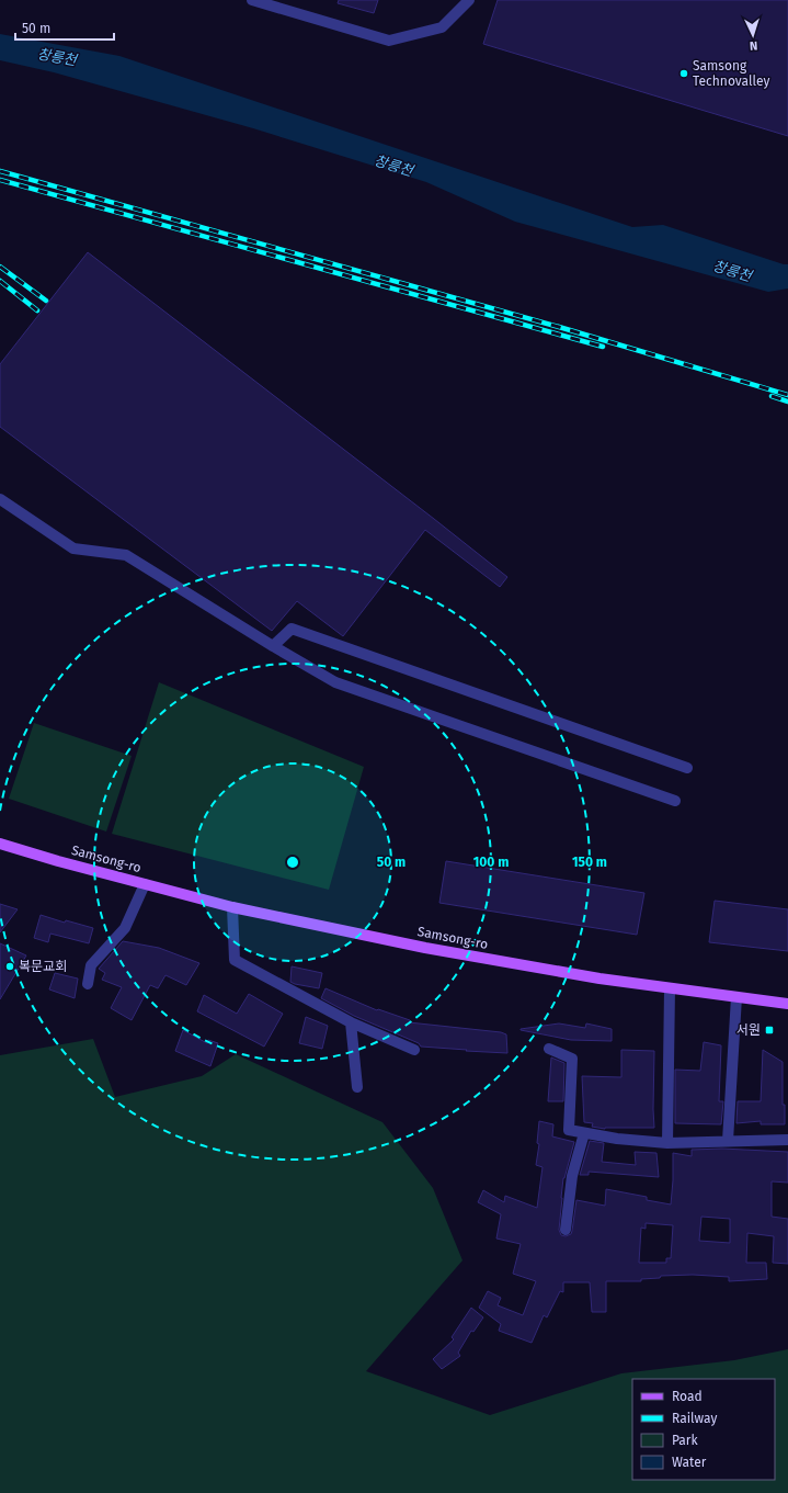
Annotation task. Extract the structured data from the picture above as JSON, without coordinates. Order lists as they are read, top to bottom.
{
  "streets": {
    "main road": ["Samsong-ro"]
  },
  "water": ["창릉천"],
  "places": {
    "other": ["Samsong Technovalley", "복문교회"],
    "transit": ["서원"]
  },
  "legend": [
    "Road",
    "Railway",
    "Park",
    "Water"
  ],
  "scale_bar": "50 m",
  "north": "bottom",
  "rings": ["50 m", "100 m", "150 m"]
}
